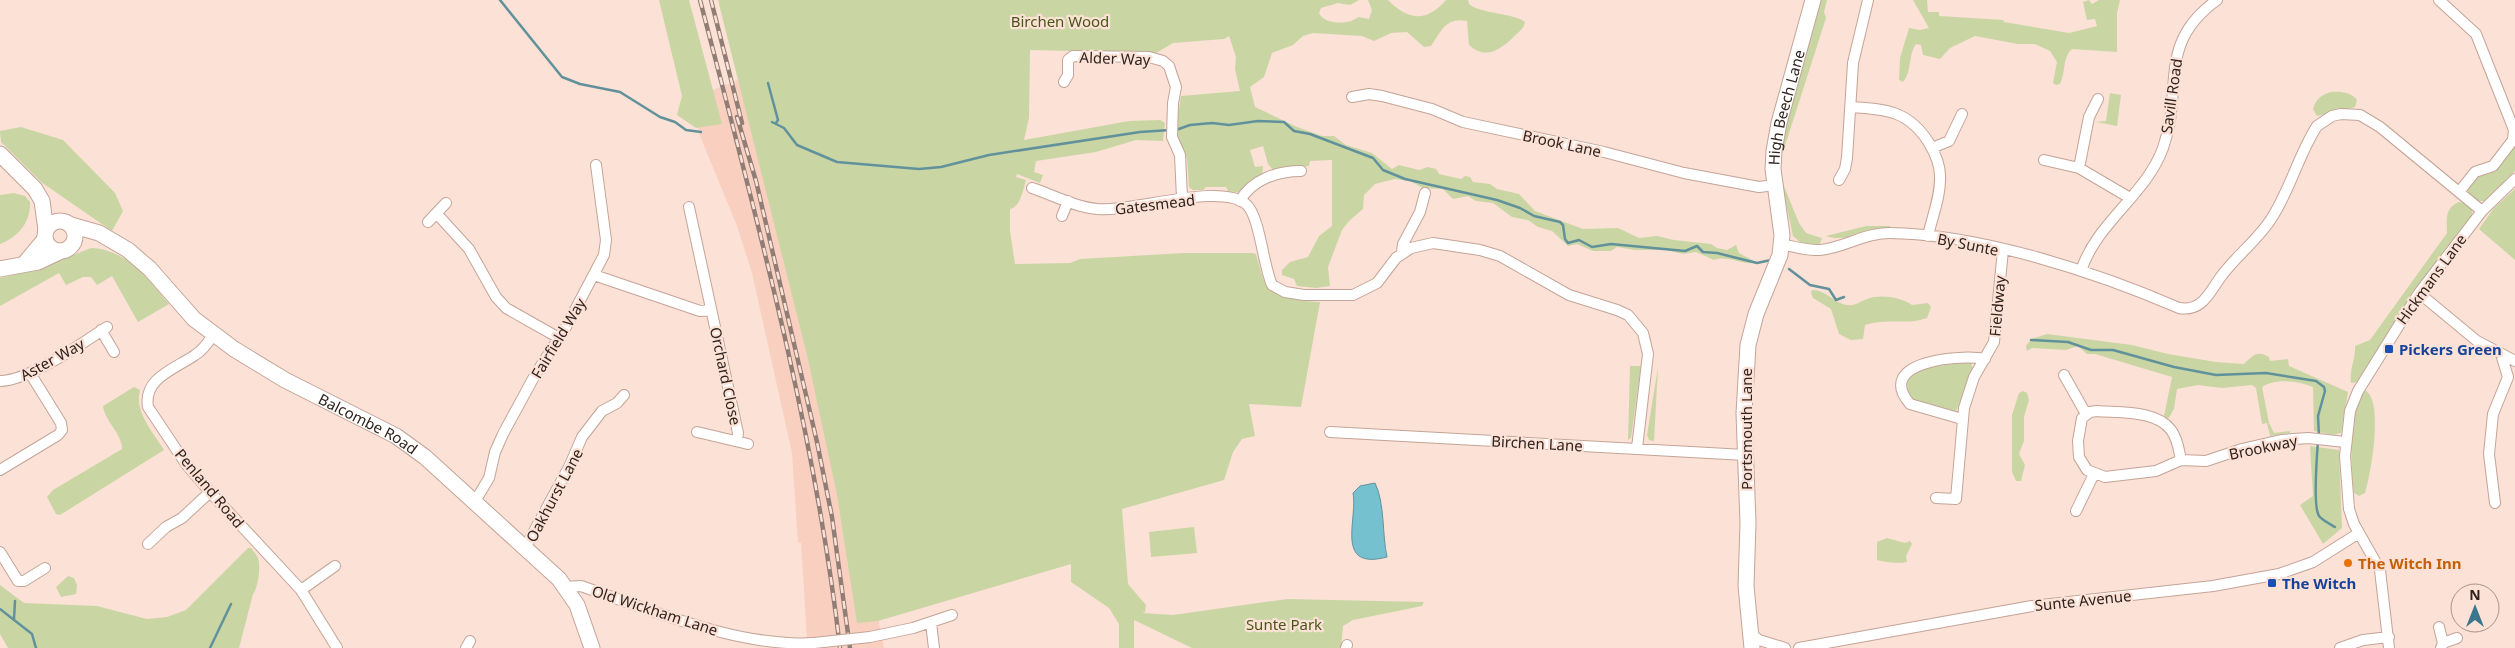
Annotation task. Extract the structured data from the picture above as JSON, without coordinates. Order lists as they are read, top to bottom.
{
  "streets": {
    "street": [
      "Alder Way",
      "Savill Road",
      "High Beech Lane",
      "Brook Lane",
      "Gatesmead",
      "By Sunte",
      "Hickmans Lane",
      "Fieldway",
      "Fairfield Way",
      "Aster Way",
      "Orchard Close",
      "Balcombe Road",
      "Portsmouth Lane",
      "Birchen Lane",
      "Brookway",
      "Penland Road",
      "Oakhurst Lane",
      "Sunte Avenue",
      "Old Wickham Lane"
    ]
  },
  "crossings": [
    ["Alder Way", "Gatesmead"],
    ["Savill Road", "By Sunte"],
    ["High Beech Lane", "Brook Lane"],
    ["High Beech Lane", "Portsmouth Lane"],
    ["By Sunte", "Hickmans Lane"],
    ["By Sunte", "Fieldway"],
    ["By Sunte", "Portsmouth Lane"],
    ["Hickmans Lane", "Brookway"],
    ["Hickmans Lane", "Sunte Avenue"],
    ["Fairfield Way", "Orchard Close"],
    ["Fairfield Way", "Balcombe Road"],
    ["Balcombe Road", "Penland Road"],
    ["Balcombe Road", "Oakhurst Lane"],
    ["Balcombe Road", "Old Wickham Lane"],
    ["Portsmouth Lane", "Birchen Lane"]
  ],
  "parks": ["Birchen Wood", "Sunte Park"],
  "places": {
    "transit": ["Pickers Green", "The Witch"],
    "other": ["The Witch Inn"]
  },
  "north": "top"
}
